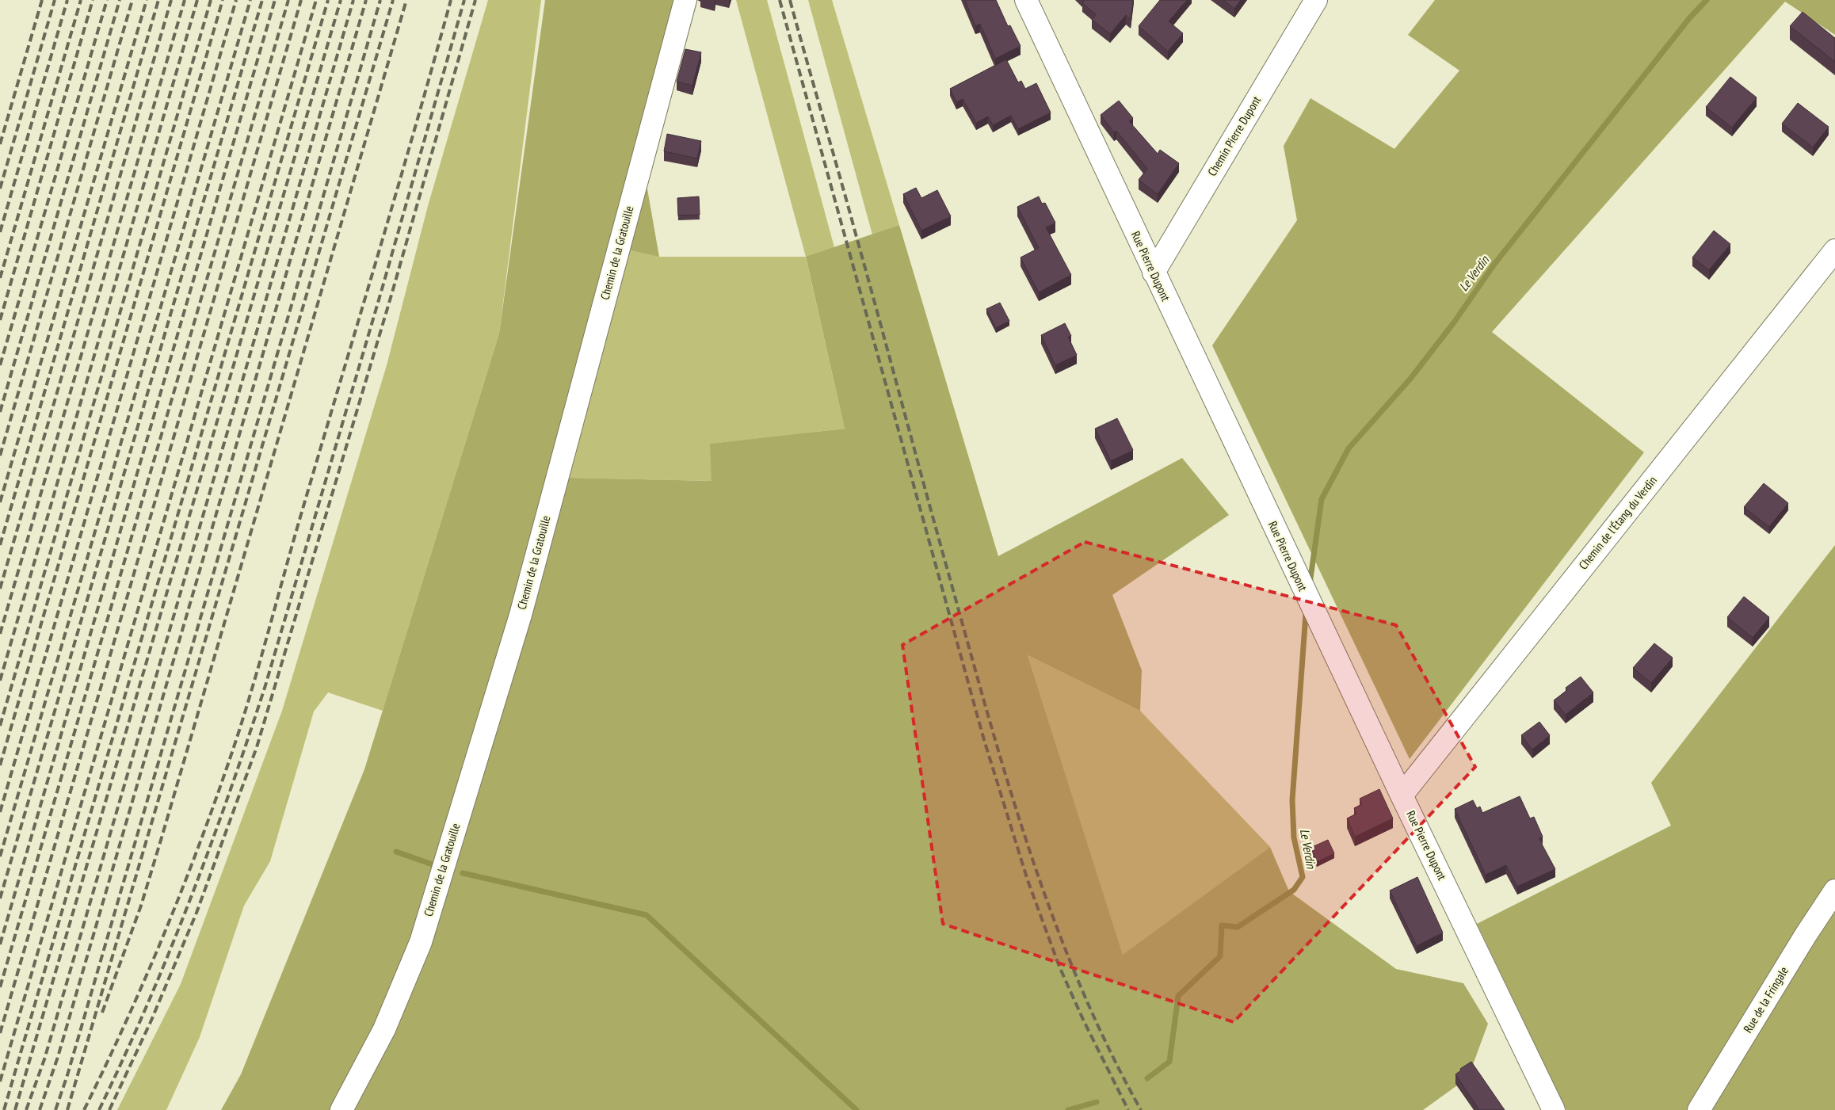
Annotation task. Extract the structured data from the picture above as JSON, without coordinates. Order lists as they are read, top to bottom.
{
  "streets": {
    "street": [
      "Chemin Pierre Dupont",
      "Chemin de la Gratouille",
      "Rue Pierre Dupont",
      "Chemin de l'Étang du Verdin",
      "Rue de la Fringale"
    ]
  },
  "crossings": [
    ["Chemin Pierre Dupont", "Rue Pierre Dupont"],
    ["Rue Pierre Dupont", "Chemin de l'Étang du Verdin"]
  ],
  "water": ["Le Verdin"]
}
